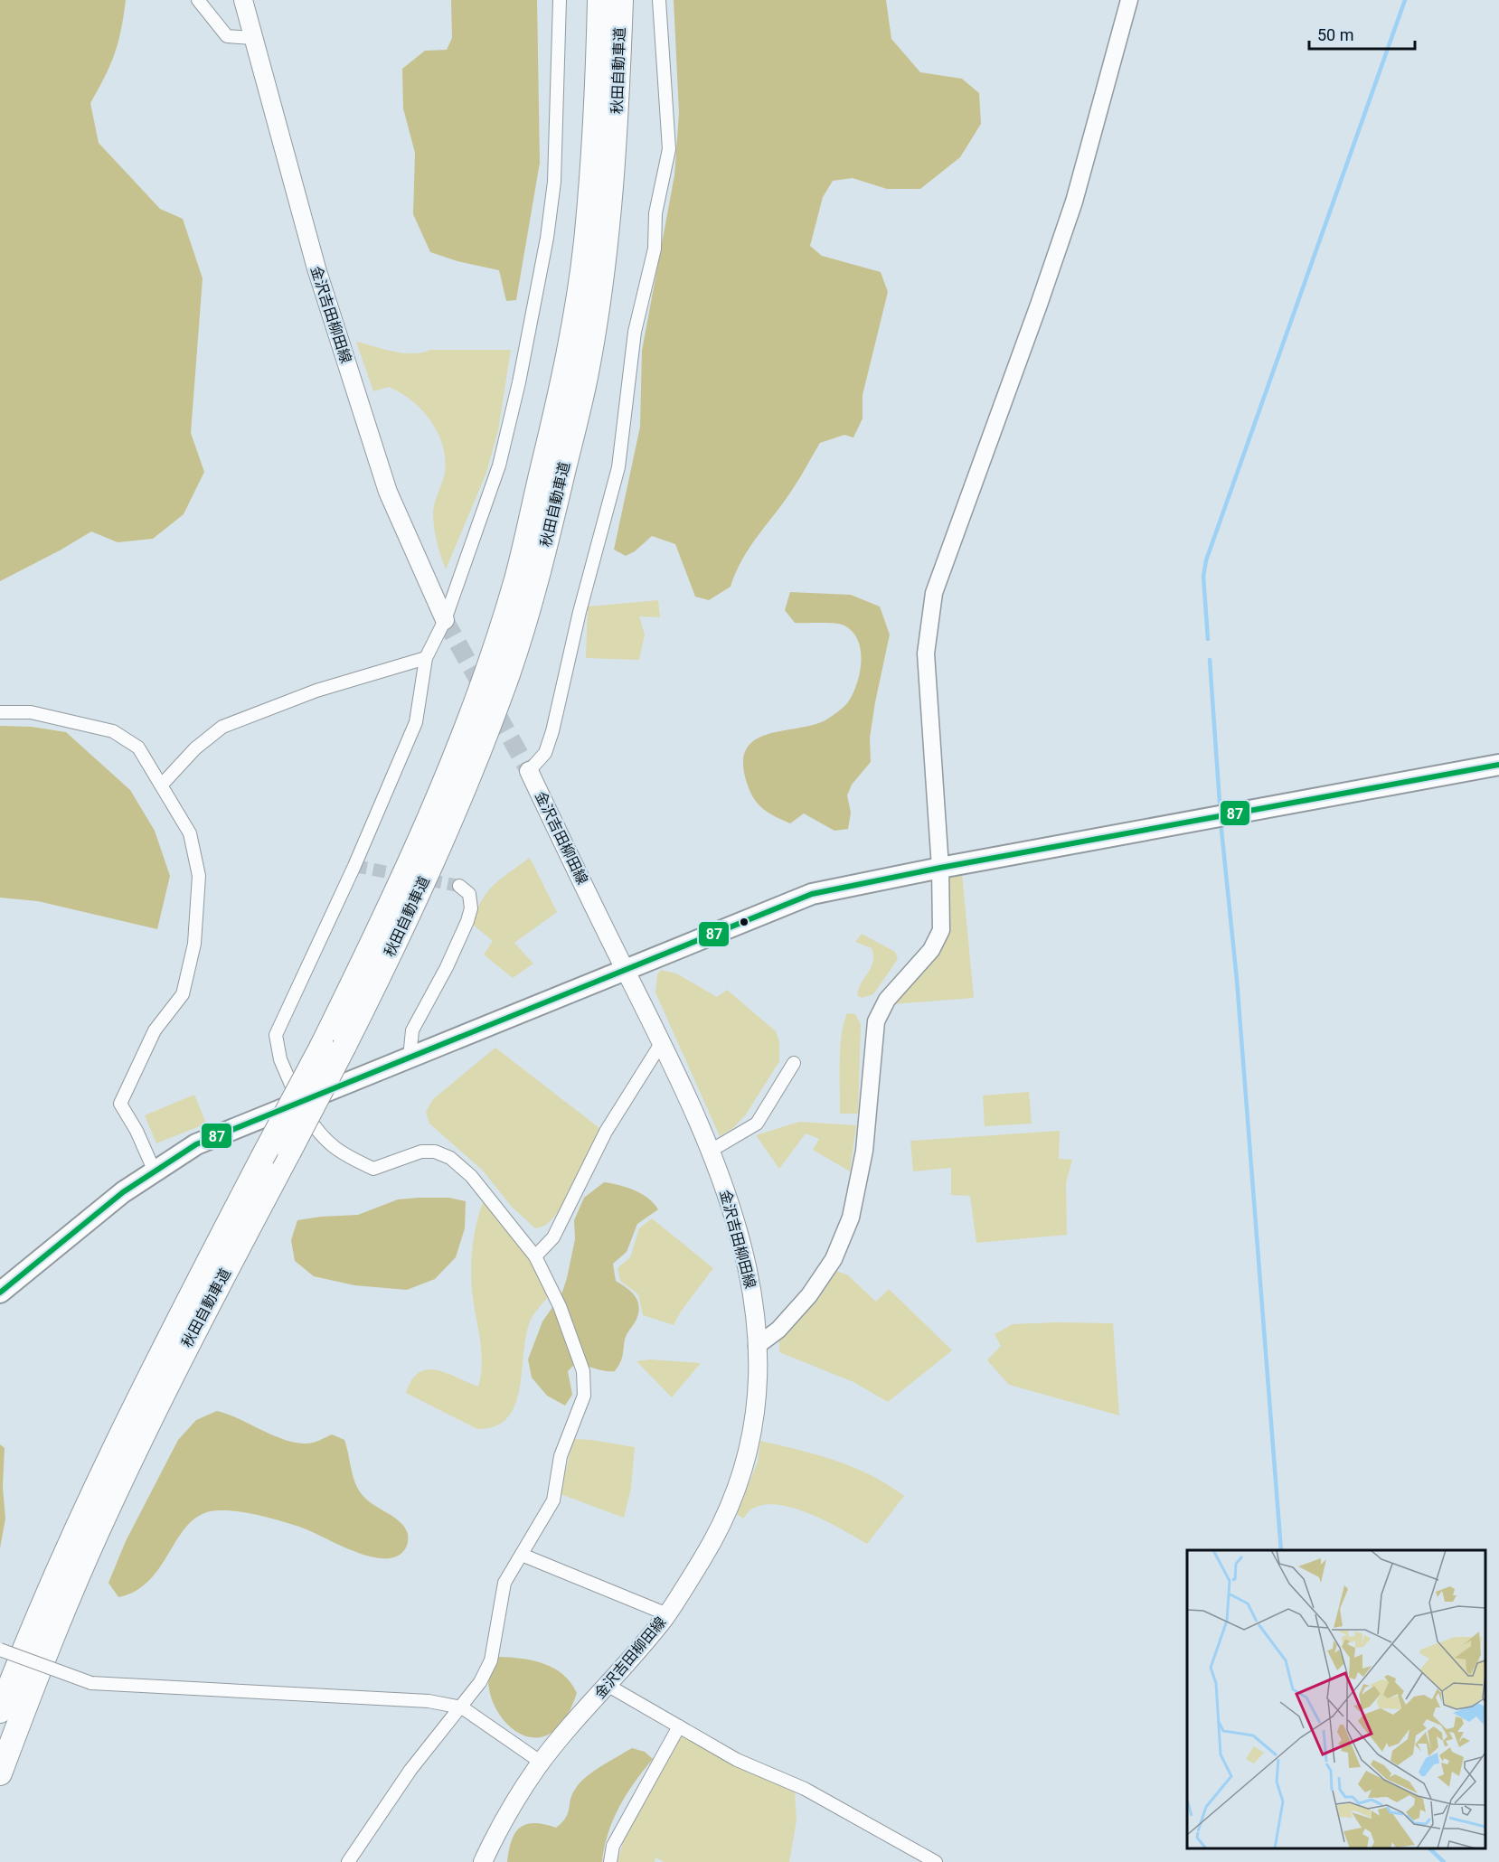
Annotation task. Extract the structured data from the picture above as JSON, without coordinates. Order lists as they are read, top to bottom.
{
  "streets": {
    "highway": ["秋田自動車道"],
    "main road": ["金沢吉田柳田線"]
  },
  "lines": ["transit line 87"],
  "scale_bar": "50 m"
}
